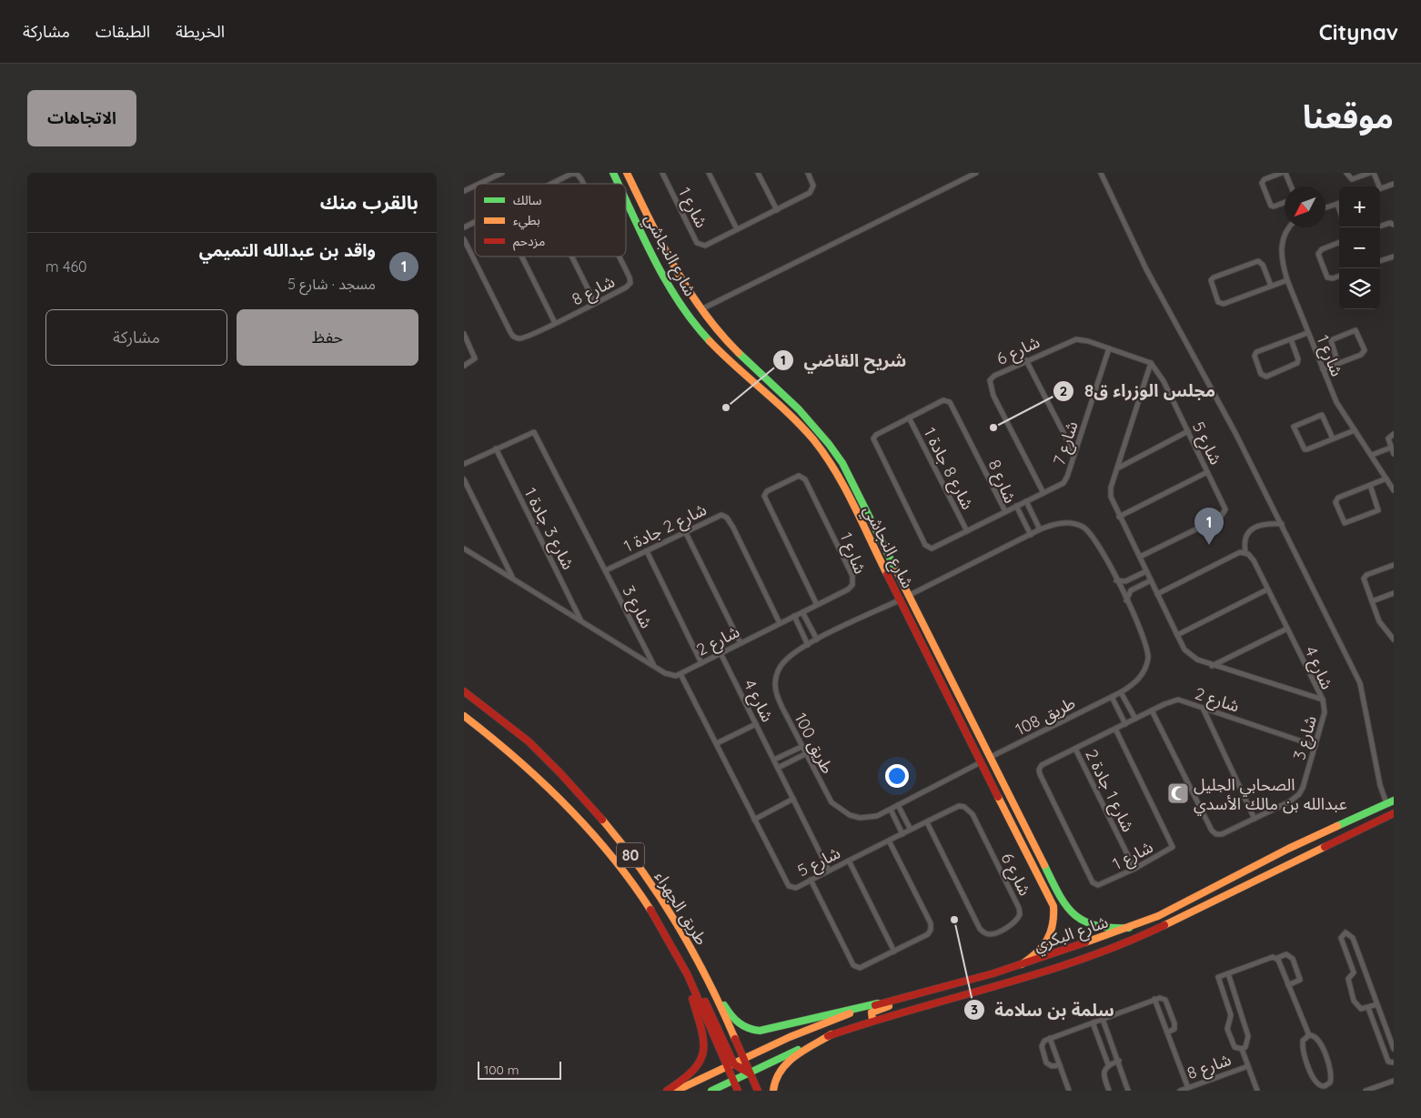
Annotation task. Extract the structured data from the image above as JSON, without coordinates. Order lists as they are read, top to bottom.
{
  "streets": {
    "main road": [
      "شارع النجاشي",
      "80",
      "طريق الجهراء",
      "شارع البكري"
    ],
    "street": [
      "شارع 1",
      "شارع 8",
      "شارع 6",
      "شارع 7",
      "شارع 5",
      "شارع 8 جادة 1",
      "شارع 2 جادة 1",
      "شارع 3 جادة 1",
      "شارع 3",
      "شارع 2",
      "شارع 4",
      "طريق 108",
      "طريق 100",
      "شارع 1 جادة 2"
    ]
  },
  "crossings": [
    ["شارع 1", "شارع 2"],
    ["شارع 1", "شارع 1 جادة 2"],
    ["شارع النجاشي", "طريق 108"],
    ["شارع النجاشي", "طريق 100"],
    ["شارع النجاشي", "شارع البكري"],
    ["شارع 8", "شارع 7"],
    ["شارع 8", "شارع 8 جادة 1"],
    ["شارع 6", "شارع 7"],
    ["شارع 6", "شارع 5"],
    ["شارع 5", "شارع 2"],
    ["شارع 5", "شارع 4"],
    ["شارع 2 جادة 1", "شارع 3"],
    ["شارع 2 جادة 1", "شارع 2"],
    ["شارع 3 جادة 1", "شارع 3"],
    ["شارع 3", "شارع 2"],
    ["شارع 3", "شارع 4"],
    ["شارع 2", "شارع 4"],
    ["طريق الجهراء", "شارع البكري"]
  ],
  "places": {
    "other": ["شريح القاضي", "مجلس الوزراء ق8", "سلمة بن سلامة"],
    "mosque": ["الصحابي الجليل عبدالله بن مالك الأسدي"]
  },
  "legend": ["سالك", "بطيء", "مزدحم"],
  "scale_bar": "100 m",
  "north": "bottom left",
  "page": {
    "header": "Citynav",
    "nav": ["الخريطة", "الطبقات", "مشاركة"],
    "title": "موقعنا",
    "buttons": [
      "الاتجاهات",
      ["حفظ", "مشاركة"]
    ],
    "heading": "بالقرب منك",
    "map_buttons": ["+", "−"],
    "list": [
      {
        "mark": "1",
        "name": "واقد بن عبدالله التميمي",
        "note": "مسجد · شارع 5",
        "value": "460 m"
      }
    ],
    "pins": "1",
    "scale": "100 m"
  }
}
